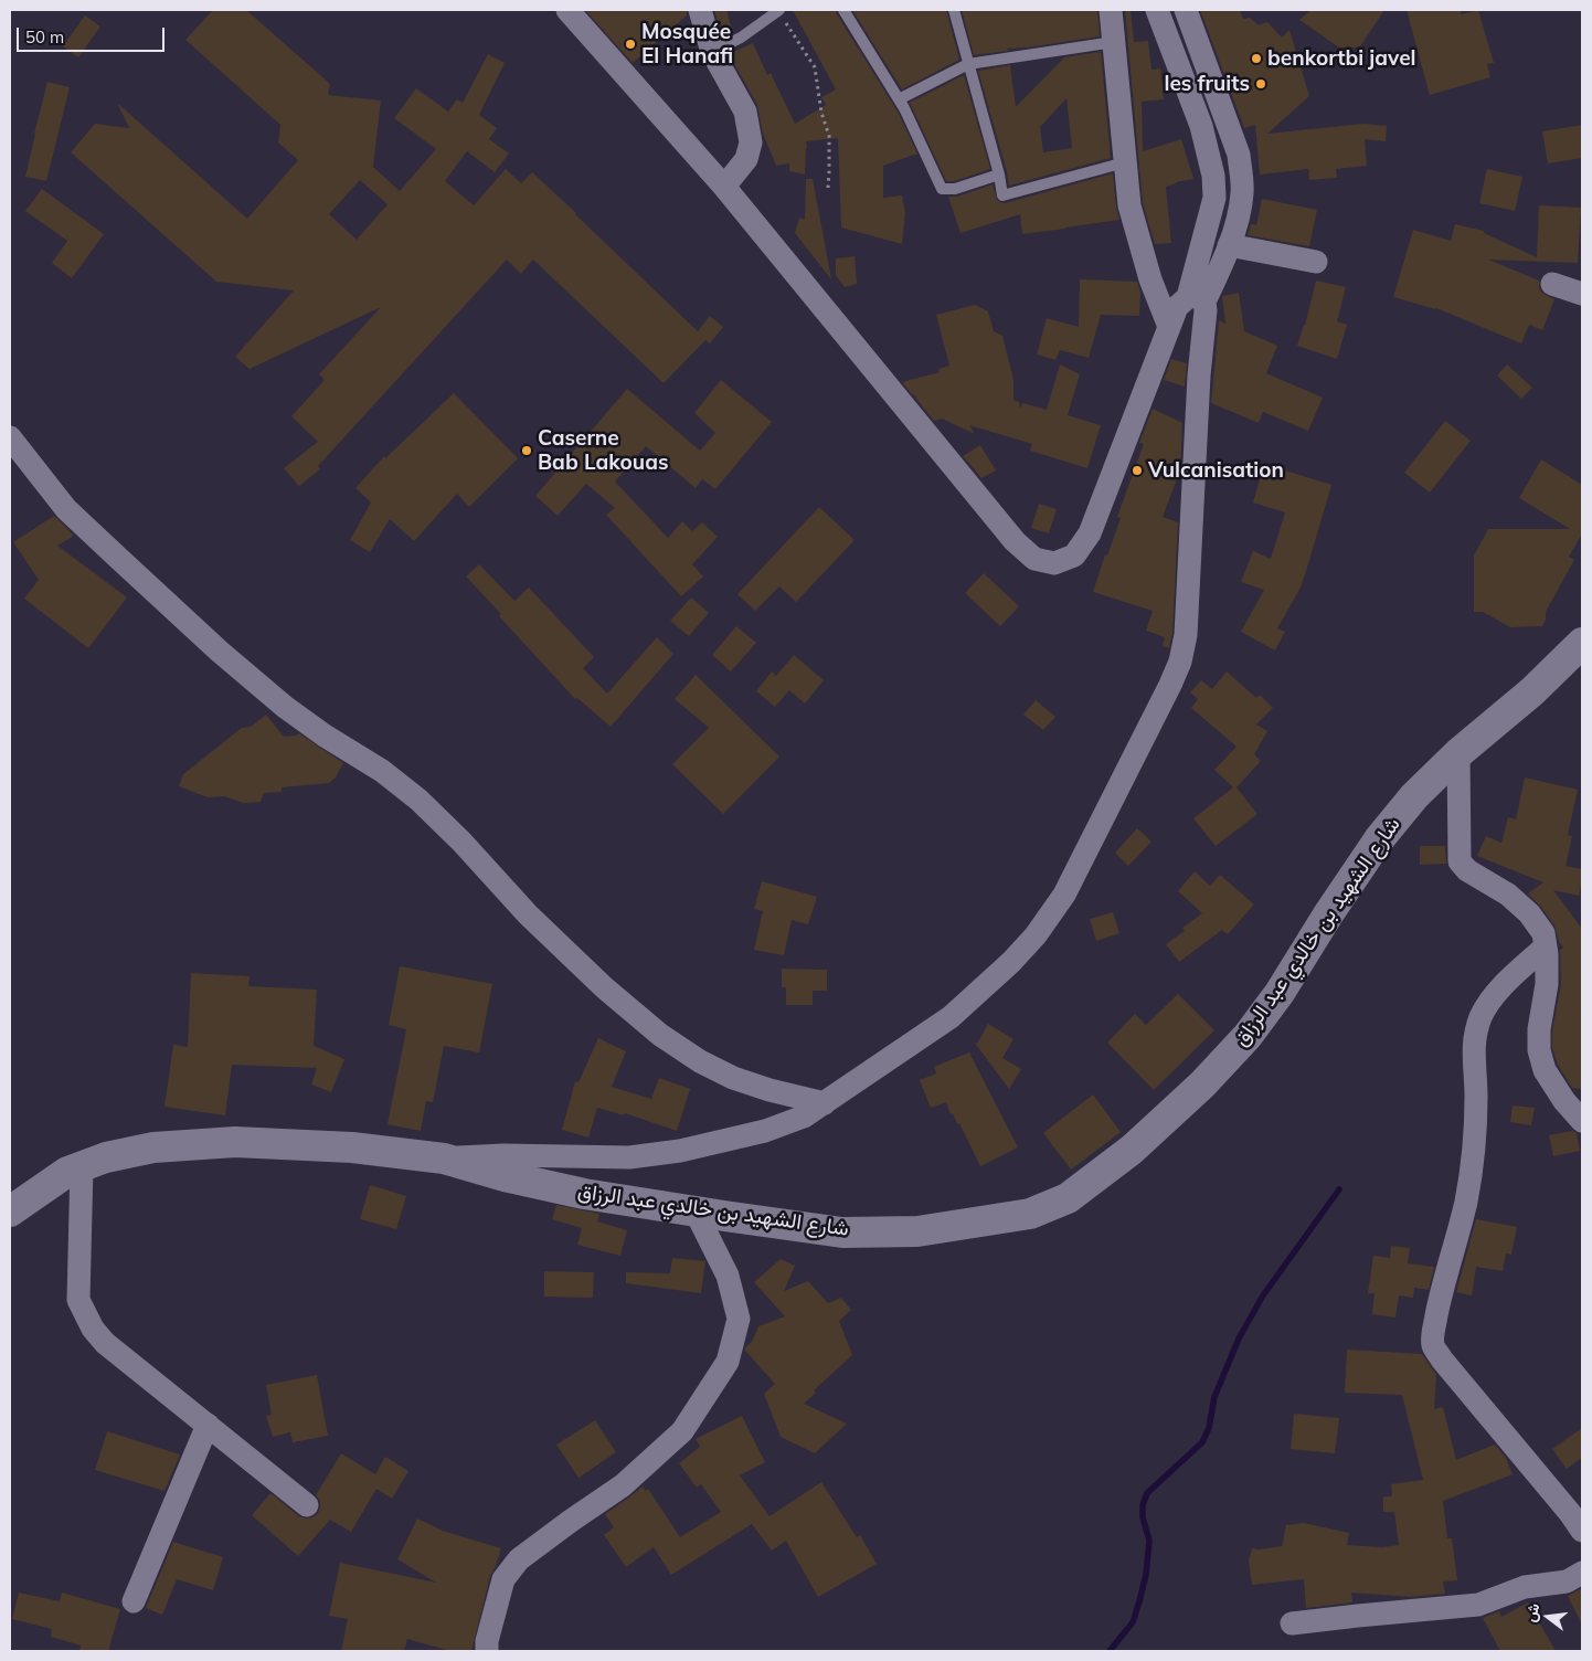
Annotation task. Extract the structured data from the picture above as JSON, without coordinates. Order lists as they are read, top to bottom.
{
  "streets": {
    "main road": ["شارع الشهيد بن خالدي عبد الرزاق"]
  },
  "places": [
    "Mosquée El Hanafi",
    "benkortbi javel",
    "les fruits",
    "Caserne Bab Lakouas",
    "Vulcanisation"
  ],
  "scale_bar": "50 m",
  "north": "left"
}
